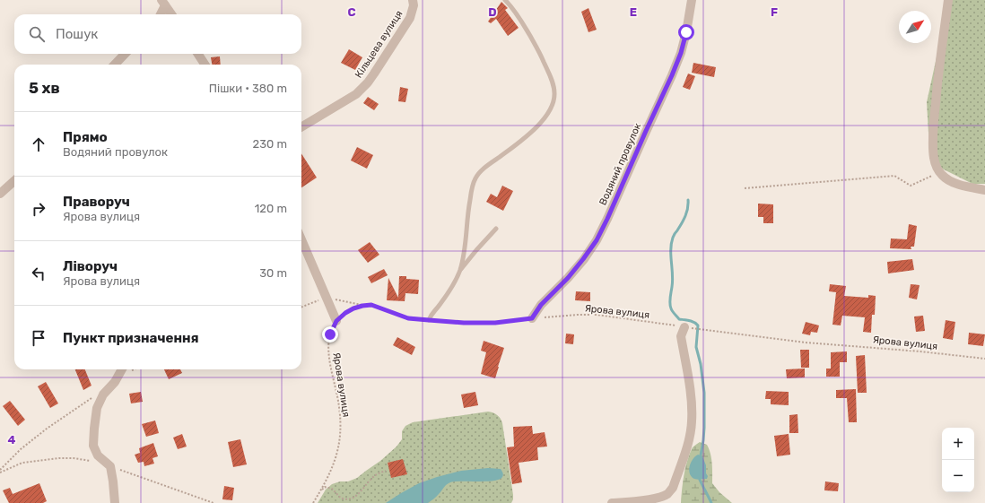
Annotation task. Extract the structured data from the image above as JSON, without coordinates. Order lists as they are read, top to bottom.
{
  "streets": {
    "street": ["Кільцева вулиця", "Водяний провулок"],
    "path": ["Ярова вулиця"]
  },
  "crossings": [
    ["Водяний провулок", "Ярова вулиця"]
  ],
  "north": "top right",
  "page": {
    "search": "Пошук",
    "heading": ["5 хв", "Пішки · 380 m"],
    "list": [
      ["Прямо", "Водяний провулок", "230 m"],
      ["Праворуч", "Ярова вулиця", "120 m"],
      ["Ліворуч", "Ярова вулиця", "30 m"],
      "Пункт призначення"
    ],
    "map_buttons": ["+", "−"]
  },
  "grid": {
    "columns": [
      "C",
      "D",
      "E",
      "F"
    ],
    "rows": ["4"]
  }
}
